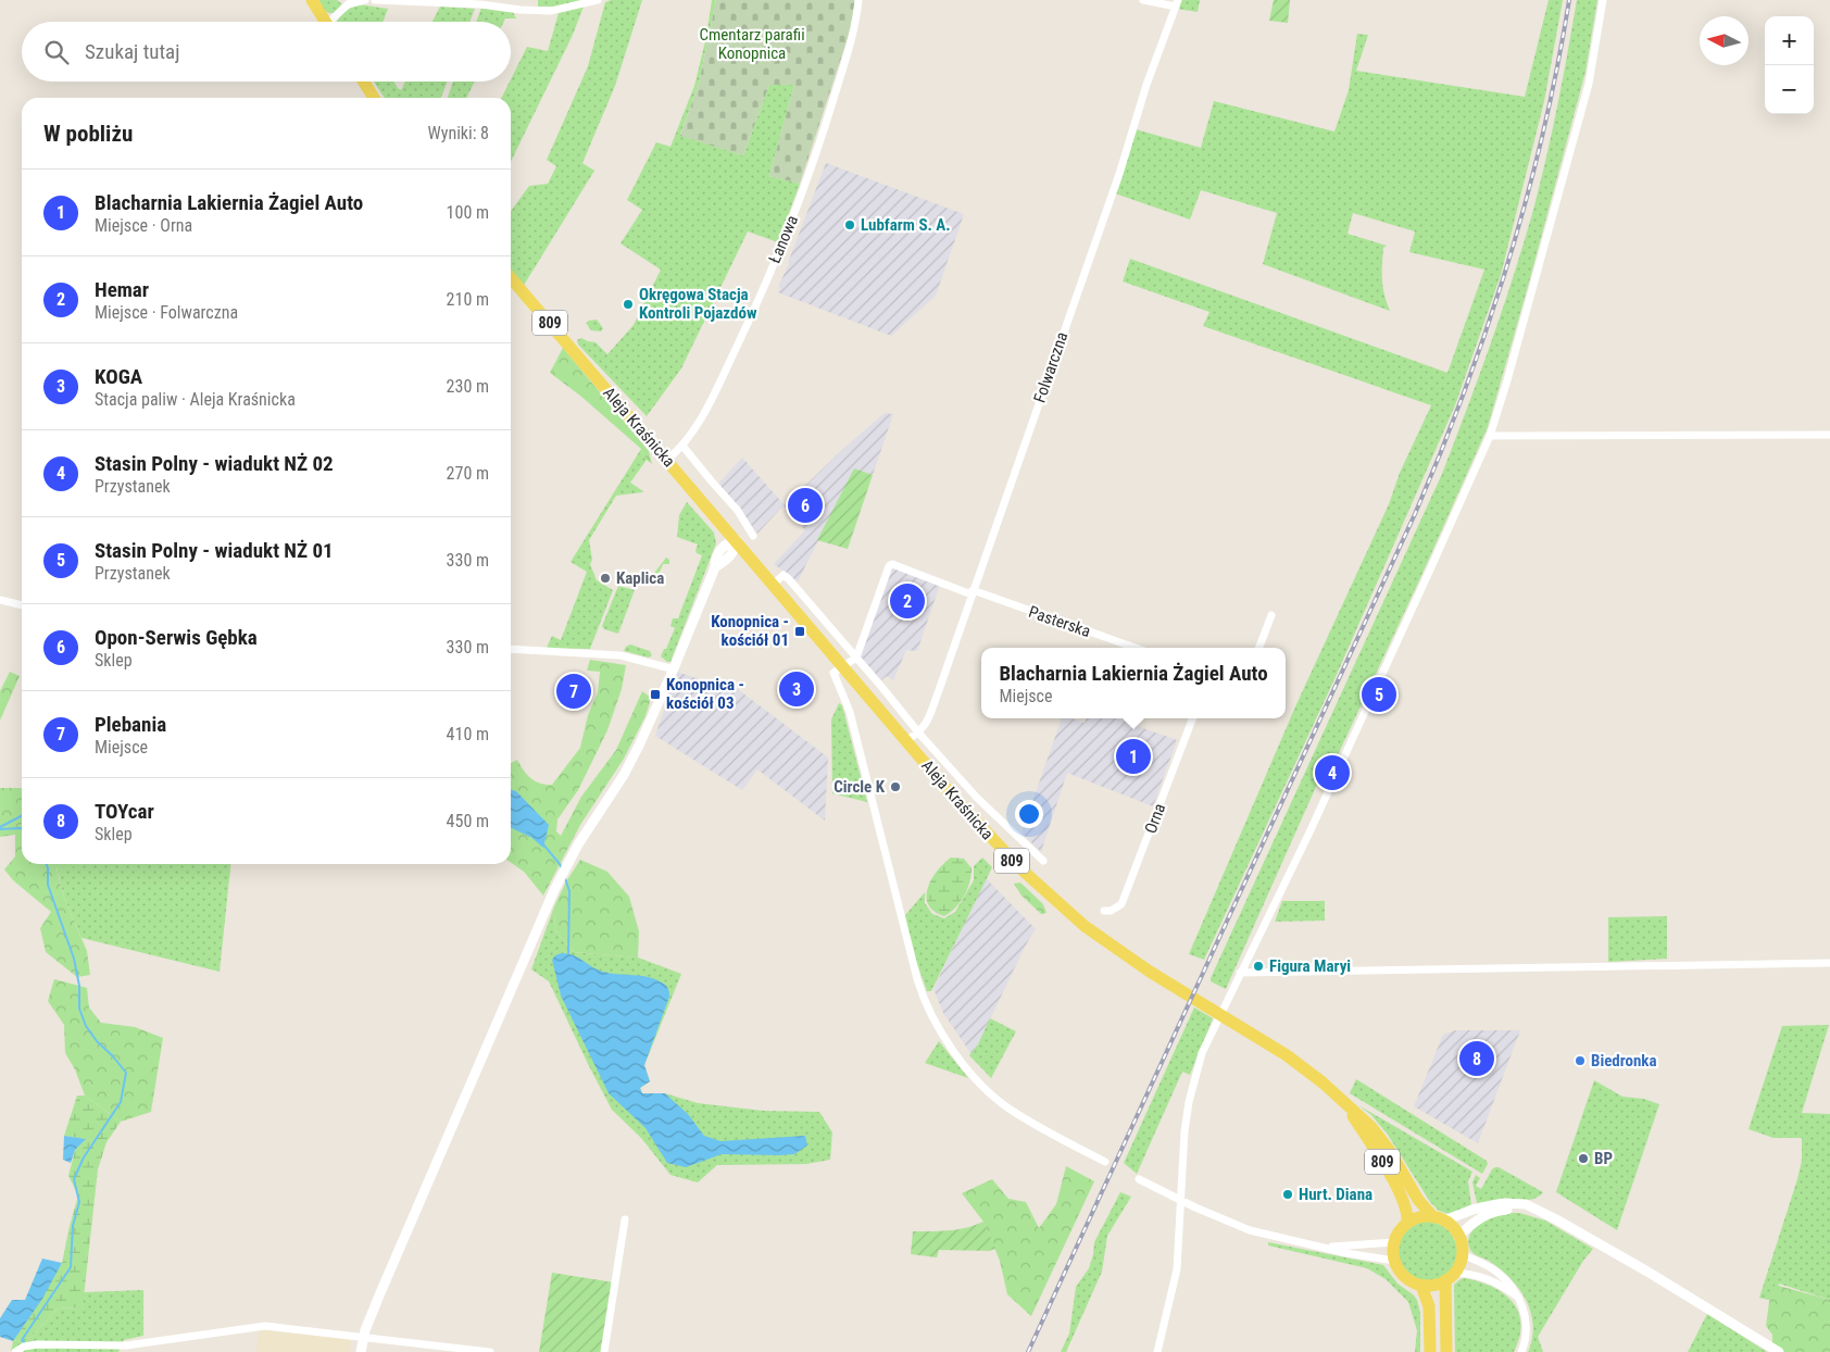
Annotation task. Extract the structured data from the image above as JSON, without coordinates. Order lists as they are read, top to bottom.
{
  "streets": {
    "main road": ["809", "Aleja Kraśnicka"],
    "street": [
      "Łanowa",
      "Folwarczna",
      "Pasterska",
      "Orna"
    ]
  },
  "crossings": [
    ["Łanowa", "Aleja Kraśnicka"],
    ["809", "Aleja Kraśnicka"],
    ["Folwarczna", "Pasterska"]
  ],
  "parks": ["Cmentarz parafii Konopnica"],
  "places": {
    "other": [
      "Lubfarm S. A.",
      "Okręgowa Stacja Kontroli Pojazdów",
      "Kaplica",
      "Circle K",
      "Figura Maryi",
      "Biedronka",
      "BP",
      "Hurt. Diana"
    ],
    "transit": ["Konopnica - kościół 01", "Konopnica - kościół 03"]
  },
  "north": "left",
  "page": {
    "map_buttons": ["+", "−"],
    "search": "Szukaj tutaj",
    "heading": ["W pobliżu", "Wyniki: 8"],
    "list": [
      {
        "mark": "1",
        "name": "Blacharnia Lakiernia Żagiel Auto",
        "note": "Miejsce · Orna",
        "value": "100 m"
      },
      {
        "mark": "2",
        "name": "Hemar",
        "note": "Miejsce · Folwarczna",
        "value": "210 m"
      },
      {
        "mark": "3",
        "name": "KOGA",
        "note": "Stacja paliw · Aleja Kraśnicka",
        "value": "230 m"
      },
      {
        "mark": "4",
        "name": "Stasin Polny - wiadukt NŻ 02",
        "note": "Przystanek",
        "value": "270 m"
      },
      {
        "mark": "5",
        "name": "Stasin Polny - wiadukt NŻ 01",
        "note": "Przystanek",
        "value": "330 m"
      },
      {
        "mark": "6",
        "name": "Opon-Serwis Gębka",
        "note": "Sklep",
        "value": "330 m"
      },
      {
        "mark": "7",
        "name": "Plebania",
        "note": "Miejsce",
        "value": "410 m"
      },
      {
        "mark": "8",
        "name": "TOYcar",
        "note": "Sklep",
        "value": "450 m"
      }
    ],
    "pins": [
      "6",
      "2",
      "3",
      "7",
      "5",
      "1",
      "4",
      "8"
    ],
    "popup": ["Blacharnia Lakiernia Żagiel Auto", "Miejsce"]
  }
}
